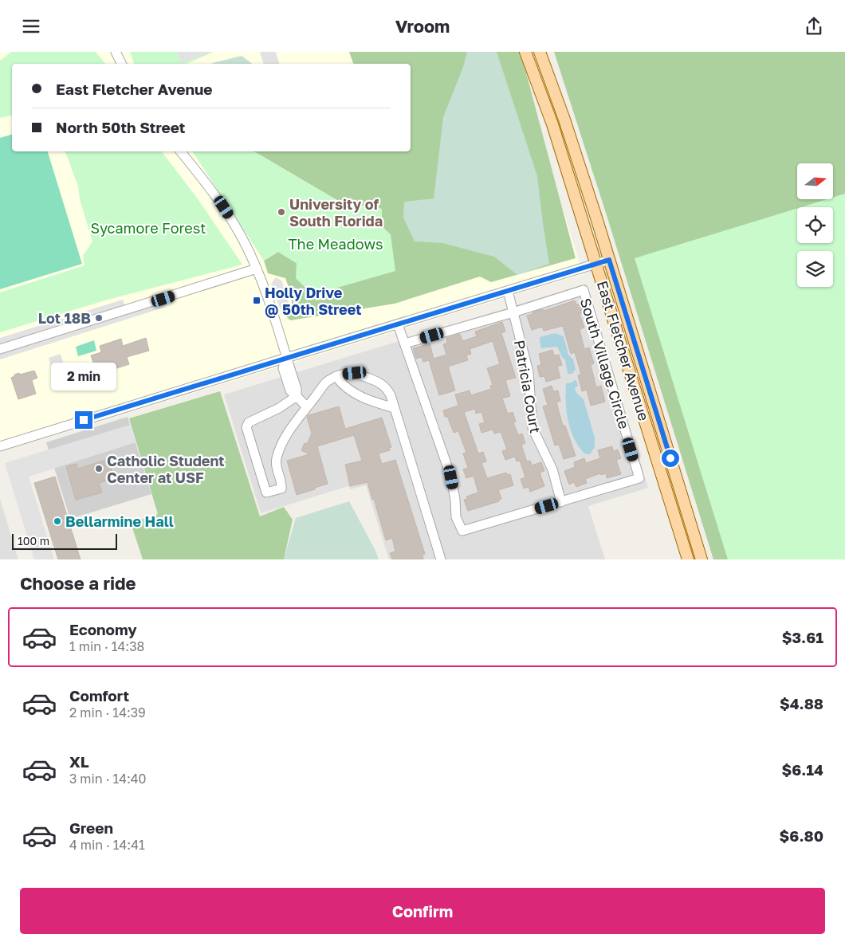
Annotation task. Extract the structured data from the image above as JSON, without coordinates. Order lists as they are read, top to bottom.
{
  "streets": {
    "main road": ["East Fletcher Avenue"],
    "street": ["South Village Circle", "Patricia Court"]
  },
  "crossings": [
    ["South Village Circle", "Patricia Court"]
  ],
  "parks": ["Sycamore Forest", "The Meadows"],
  "places": {
    "other": [
      "University of South Florida",
      "Lot 18B",
      "Catholic Student Center at USF",
      "Bellarmine Hall"
    ],
    "transit": ["Holly Drive @ 50th Street"]
  },
  "scale_bar": "100 m",
  "north": "right",
  "page": {
    "header": "Vroom",
    "banner": ["East Fletcher Avenue", "North 50th Street"],
    "bubble": "2 min",
    "scale": "100 m",
    "heading": "Choose a ride",
    "list": [
      {
        "name": "Economy",
        "note": "1 min · 14:38",
        "value": "$3.61"
      },
      {
        "name": "Comfort",
        "note": "2 min · 14:39",
        "value": "$4.88"
      },
      {
        "name": "XL",
        "note": "3 min · 14:40",
        "value": "$6.14"
      },
      {
        "name": "Green",
        "note": "4 min · 14:41",
        "value": "$6.80"
      }
    ],
    "buttons": "Confirm"
  }
}
